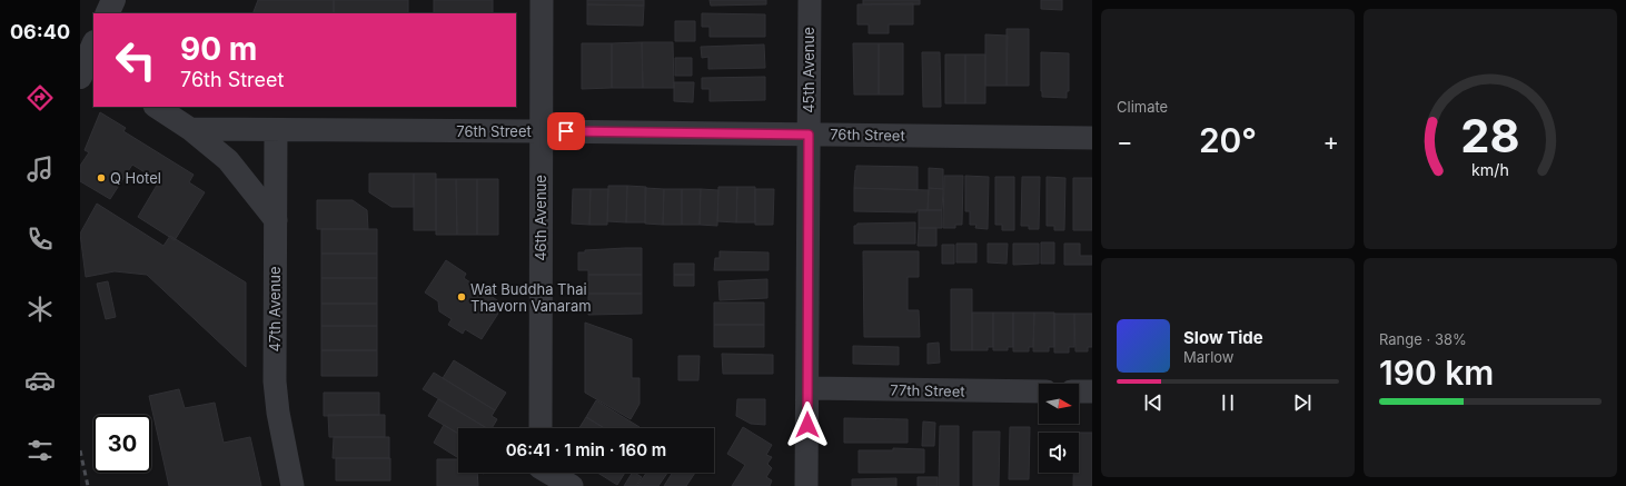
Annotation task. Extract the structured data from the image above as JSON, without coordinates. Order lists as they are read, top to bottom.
{
  "streets": {
    "street": [
      "45th Avenue",
      "76th Street",
      "46th Avenue",
      "47th Avenue",
      "77th Street"
    ]
  },
  "crossings": [
    ["45th Avenue", "76th Street"],
    ["45th Avenue", "77th Street"],
    ["76th Street", "46th Avenue"],
    ["76th Street", "47th Avenue"]
  ],
  "places": ["Q Hotel", "Wat Buddha Thai Thavorn Vanaram"],
  "north": "right",
  "page": {
    "tabs": "06:40",
    "tile": [
      "Climate",
      ["Range · 38%", "190 km"]
    ],
    "turn": ["90 m", "76th Street"],
    "heat": ["−", "20°", "+"],
    "song": ["Slow Tide", "Marlow"],
    "limit": "30",
    "trip": "06:41 · 1 min · 160 m",
    "gauge": ["28", "km/h"]
  }
}
